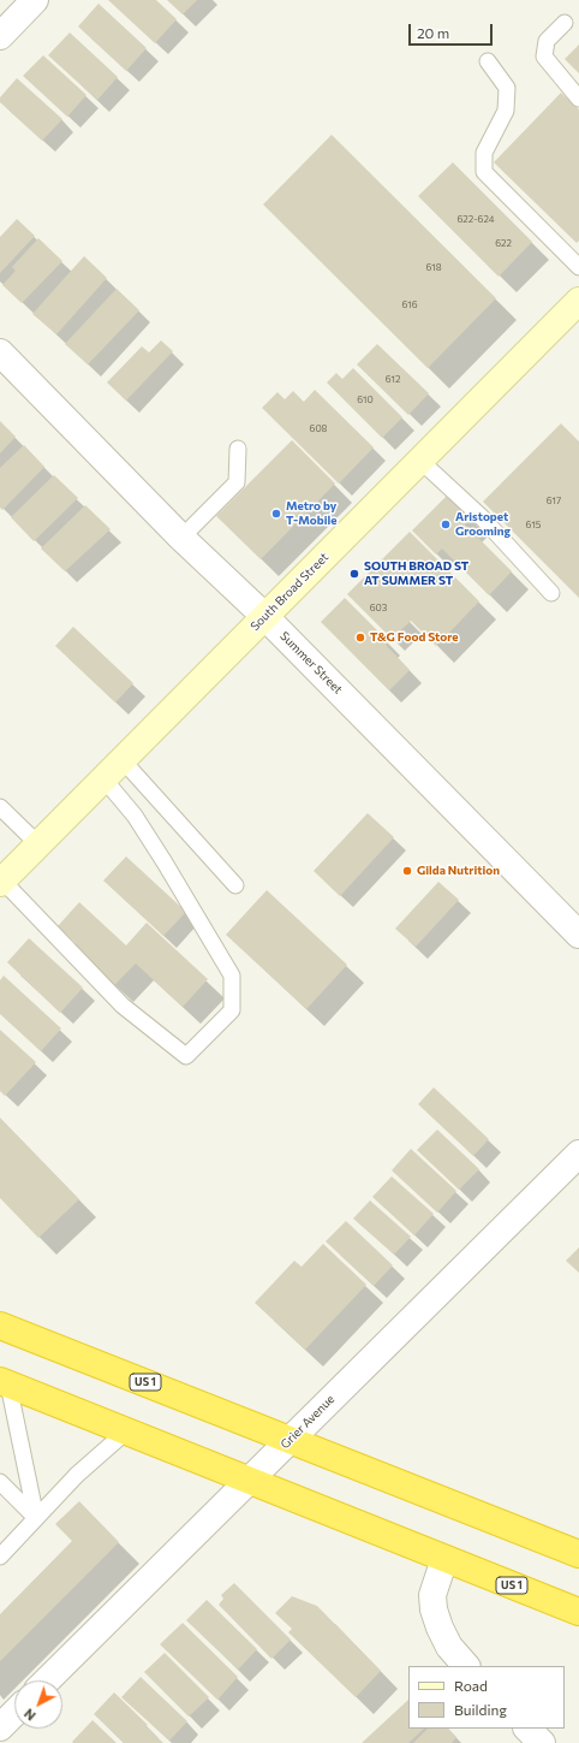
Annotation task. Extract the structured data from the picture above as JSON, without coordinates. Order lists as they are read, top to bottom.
{
  "streets": {
    "highway": ["US 1"],
    "street": ["South Broad Street", "Summer Street", "Grier Avenue"]
  },
  "crossings": [
    ["South Broad Street", "Summer Street"],
    ["US 1", "Grier Avenue"]
  ],
  "places": [
    "Metro by T-Mobile",
    "Aristopet Grooming",
    "SOUTH BROAD ST AT SUMMER ST",
    "T&G Food Store",
    "Gilda Nutrition"
  ],
  "house_numbers": [
    "622-624",
    "622",
    "618",
    "616",
    "612",
    "610",
    "608",
    "617",
    "615",
    "603"
  ],
  "legend": ["Road", "Building"],
  "scale_bar": "20 m",
  "north": "bottom left"
}
